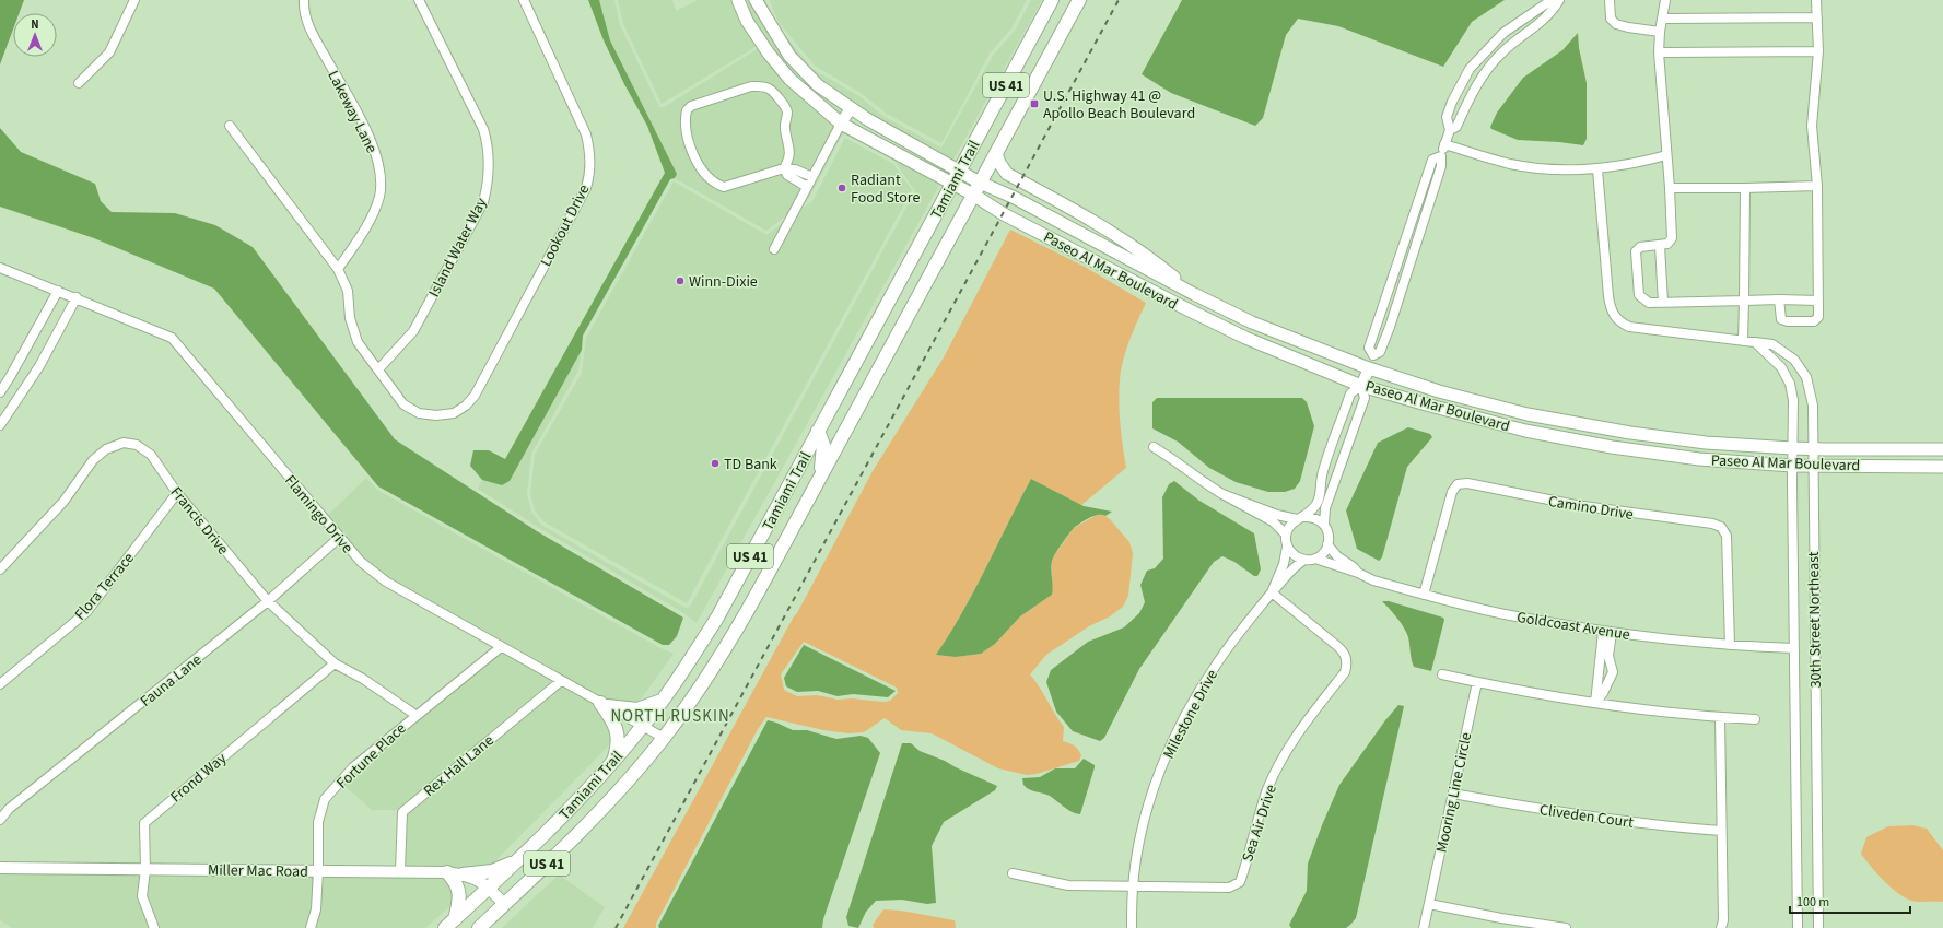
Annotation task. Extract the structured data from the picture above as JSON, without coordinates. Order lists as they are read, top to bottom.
{
  "streets": {
    "main road": ["US 41", "Tamiami Trail", "Paseo Al Mar Boulevard"],
    "street": [
      "Lakeway Lane",
      "Lookout Drive",
      "Island Water Way",
      "Camino Drive",
      "Flamingo Drive",
      "Francis Drive",
      "Flora Terrace",
      "30th Street Northeast",
      "Goldcoast Avenue",
      "Fauna Lane",
      "Milestone Drive",
      "Fortune Place",
      "Rex Hall Lane",
      "Frond Way",
      "Mooring Line Circle",
      "Cliveden Court",
      "Sea Air Drive",
      "Miller Mac Road"
    ]
  },
  "crossings": [
    ["Tamiami Trail", "Paseo Al Mar Boulevard"],
    ["Tamiami Trail", "Flamingo Drive"],
    ["Tamiami Trail", "Miller Mac Road"],
    ["Lookout Drive", "Island Water Way"],
    ["Paseo Al Mar Boulevard", "30th Street Northeast"],
    ["Camino Drive", "Goldcoast Avenue"],
    ["Flamingo Drive", "Fauna Lane"],
    ["Flamingo Drive", "Fortune Place"],
    ["Flamingo Drive", "Rex Hall Lane"],
    ["Francis Drive", "Flora Terrace"],
    ["Francis Drive", "Fauna Lane"],
    ["Francis Drive", "Fortune Place"],
    ["Francis Drive", "Frond Way"],
    ["30th Street Northeast", "Goldcoast Avenue"],
    ["Goldcoast Avenue", "Milestone Drive"],
    ["Milestone Drive", "Sea Air Drive"],
    ["Fortune Place", "Miller Mac Road"],
    ["Rex Hall Lane", "Miller Mac Road"],
    ["Frond Way", "Miller Mac Road"],
    ["Mooring Line Circle", "Cliveden Court"]
  ],
  "districts": ["NORTH RUSKIN"],
  "places": {
    "transit": ["U.S. Highway 41 @ Apollo Beach Boulevard"],
    "other": ["Radiant Food Store", "Winn-Dixie", "TD Bank"]
  },
  "scale_bar": "100 m",
  "north": "top"
}
